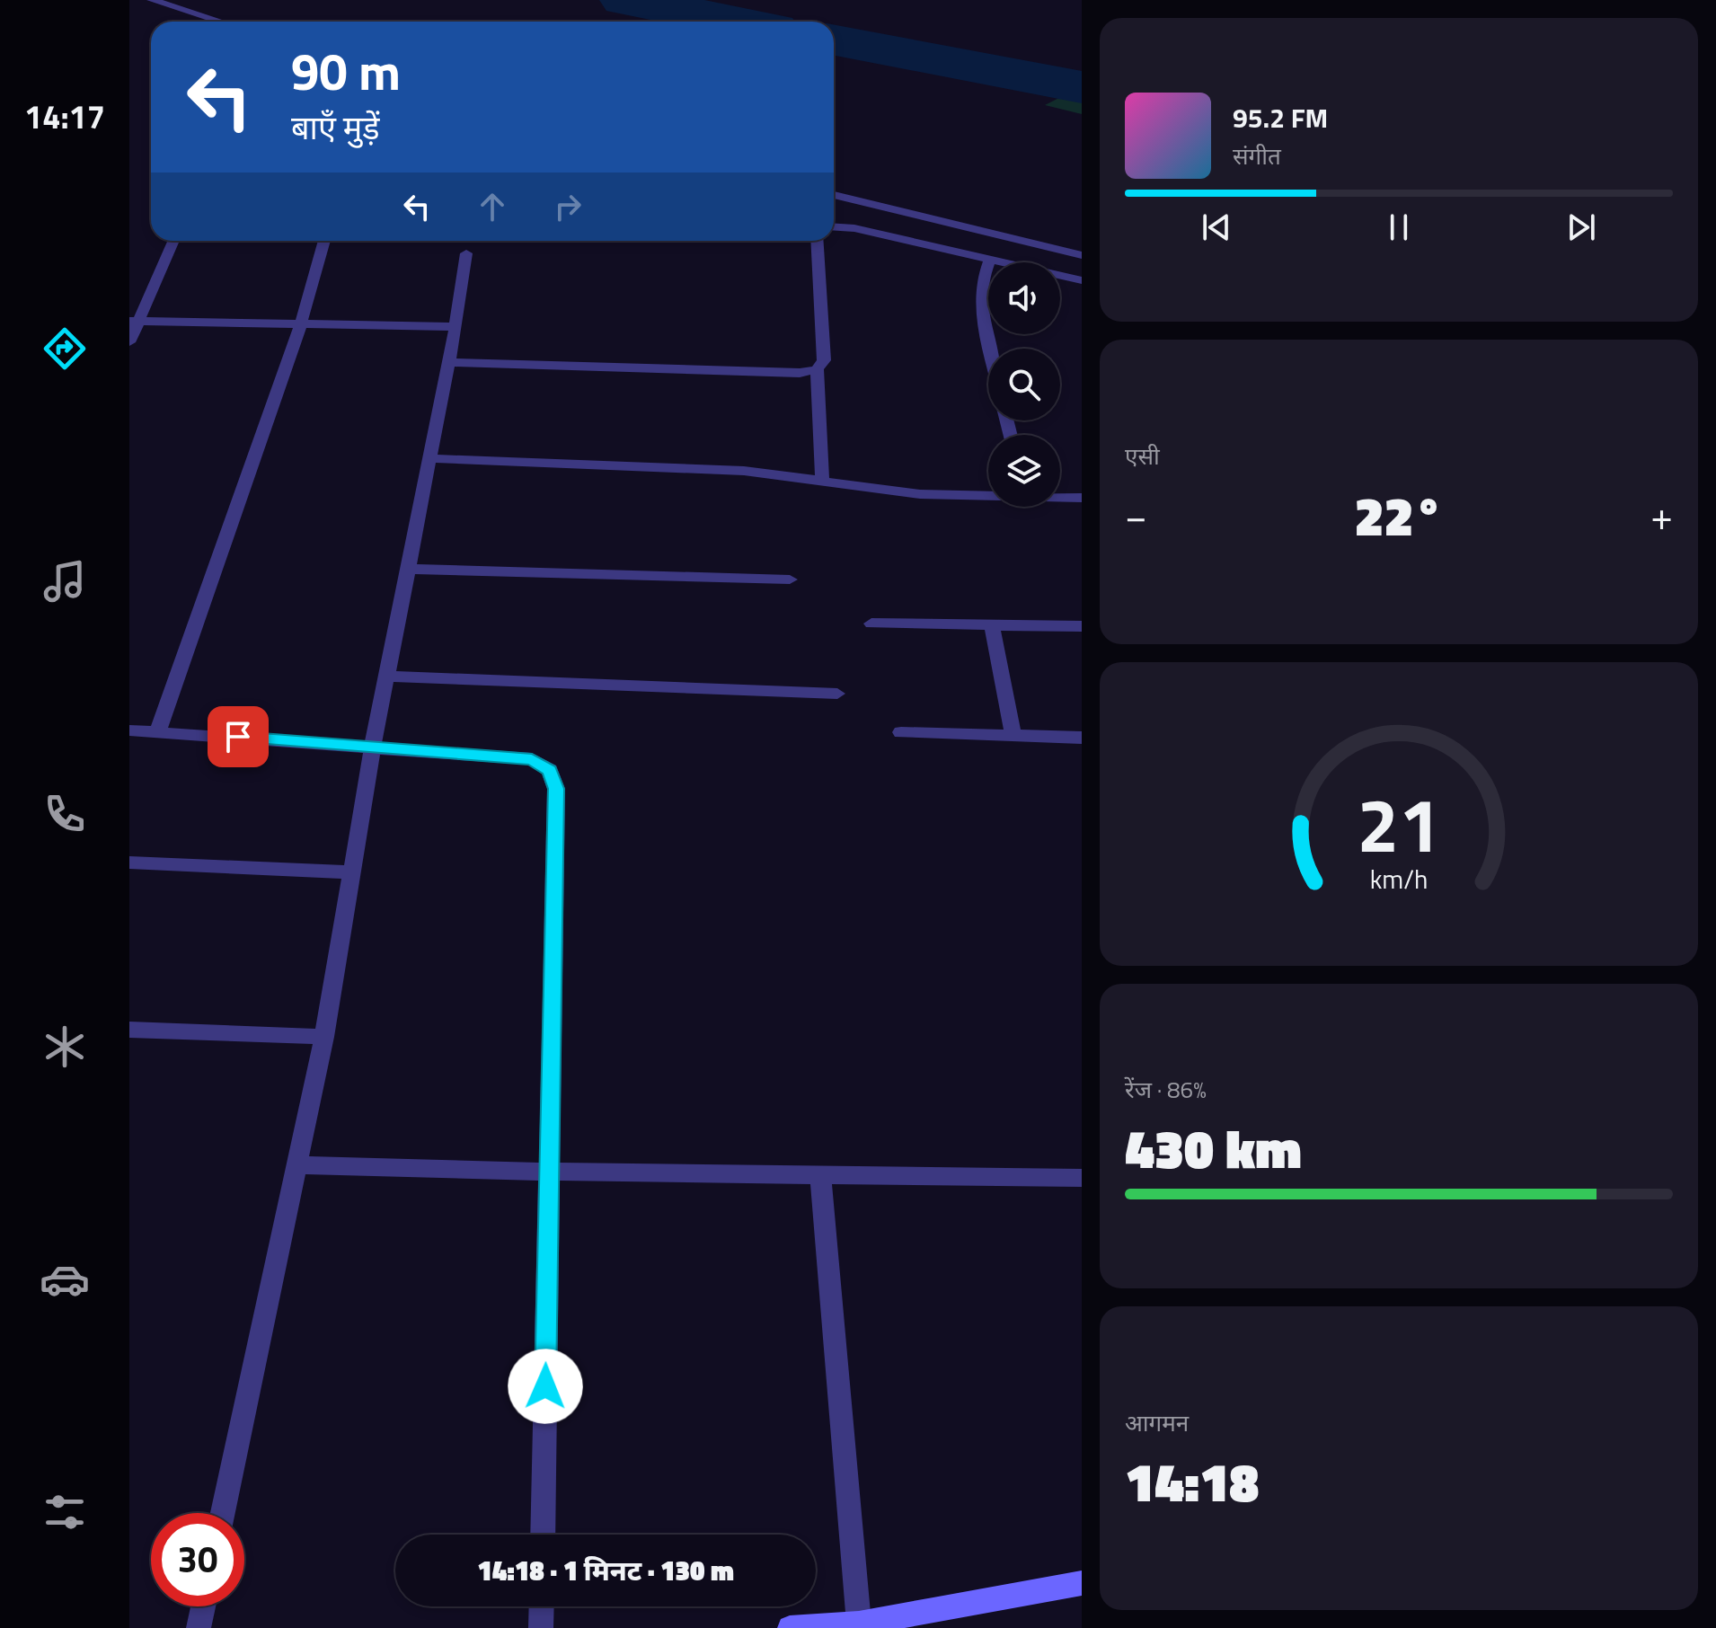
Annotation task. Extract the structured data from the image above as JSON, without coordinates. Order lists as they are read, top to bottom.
{
  "page": {
    "tabs": "14:17",
    "turn": ["90 m", "बाएँ मुड़ें"],
    "song": ["95.2 FM", "संगीत"],
    "tile": [
      "एसी",
      ["रेंज · 86%", "430 km"],
      ["आगमन", "14:18"]
    ],
    "heat": ["−", "22°", "+"],
    "limit": "30",
    "trip": "14:18 · 1 मिनट · 130 m",
    "gauge": ["21", "km/h"]
  }
}
